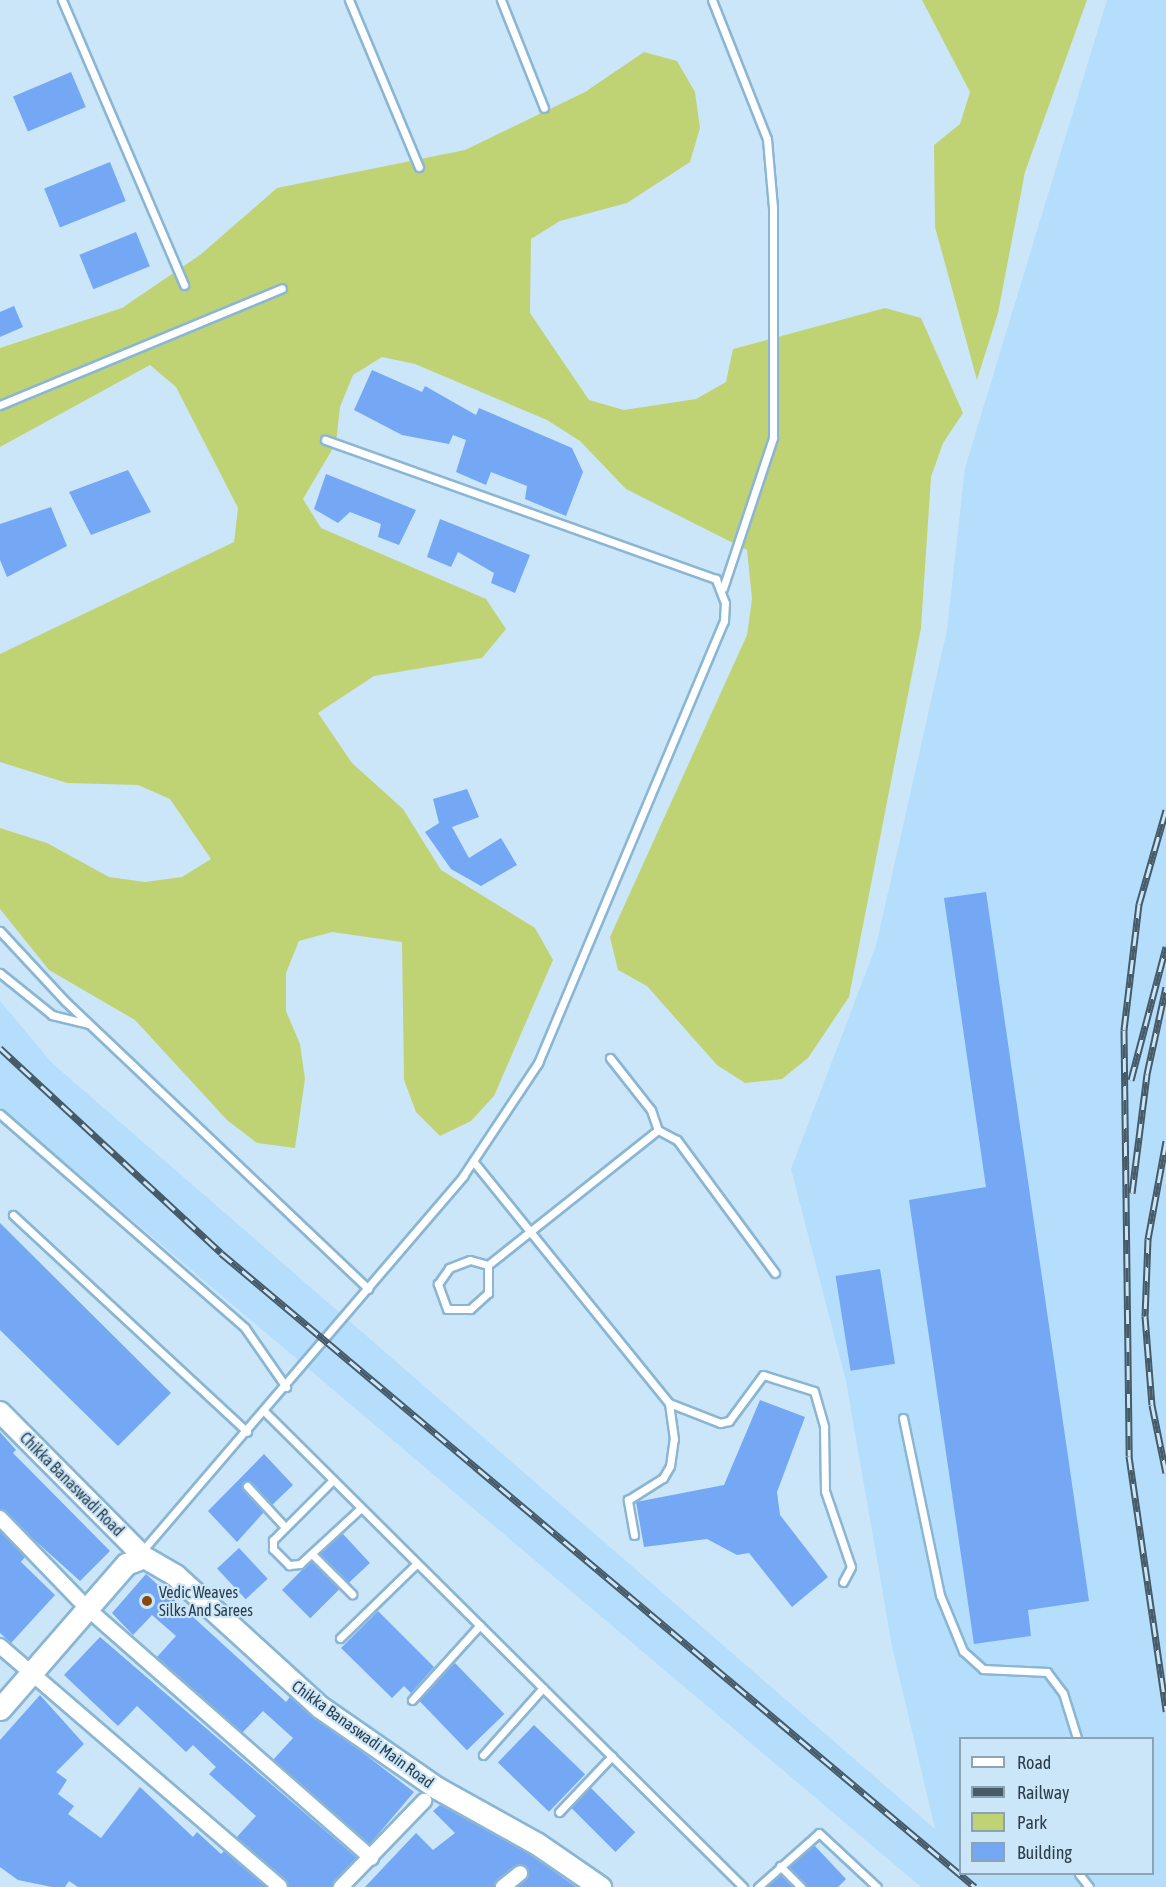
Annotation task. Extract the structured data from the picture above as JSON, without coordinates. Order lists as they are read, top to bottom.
{
  "streets": {
    "main road": ["Chikka Banaswadi Road", "Chikka Banaswadi Main Road"]
  },
  "crossings": [
    ["Chikka Banaswadi Road", "Chikka Banaswadi Main Road"]
  ],
  "places": ["Vedic Weaves Silks And Sarees"],
  "legend": [
    "Road",
    "Railway",
    "Park",
    "Building"
  ]
}
